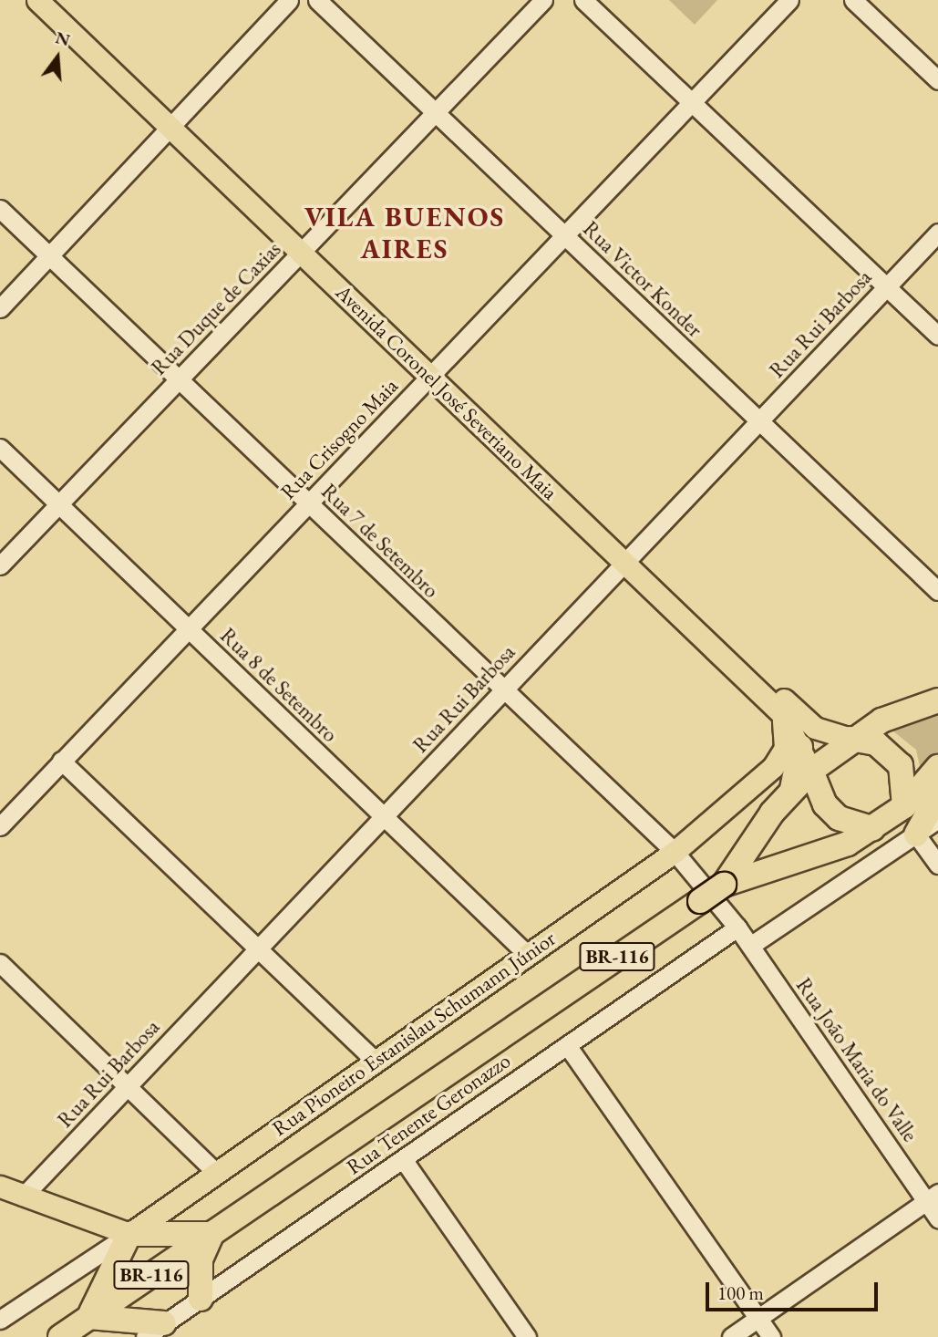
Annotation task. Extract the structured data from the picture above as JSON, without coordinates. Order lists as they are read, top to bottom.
{
  "streets": {
    "highway": ["BR-116"],
    "main road": ["Avenida Coronel José Severiano Maia", "Rua Pioneiro Estanislau Schumann Júnior"],
    "street": [
      "Rua Victor Konder",
      "Rua Duque de Caxias",
      "Rua Rui Barbosa",
      "Rua Crisogno Maia",
      "Rua 7 de Setembro",
      "Rua 8 de Setembro",
      "Rua João Maria do Valle",
      "Rua Tenente Geronazzo"
    ]
  },
  "crossings": [
    ["Rua Victor Konder", "Rua Duque de Caxias"],
    ["Rua Victor Konder", "Rua Rui Barbosa"],
    ["Rua Victor Konder", "Rua Crisogno Maia"],
    ["Rua Duque de Caxias", "Avenida Coronel José Severiano Maia"],
    ["Rua Duque de Caxias", "Rua 7 de Setembro"],
    ["Rua Duque de Caxias", "Rua 8 de Setembro"],
    ["Rua Rui Barbosa", "Avenida Coronel José Severiano Maia"],
    ["Rua Rui Barbosa", "Rua 7 de Setembro"],
    ["Rua Rui Barbosa", "Rua 8 de Setembro"],
    ["Avenida Coronel José Severiano Maia", "Rua Crisogno Maia"],
    ["Avenida Coronel José Severiano Maia", "BR-116"],
    ["Avenida Coronel José Severiano Maia", "Rua Pioneiro Estanislau Schumann Júnior"],
    ["Rua Crisogno Maia", "Rua 7 de Setembro"],
    ["Rua Crisogno Maia", "Rua 8 de Setembro"],
    ["Rua 7 de Setembro", "Rua Pioneiro Estanislau Schumann Júnior"],
    ["Rua 7 de Setembro", "Rua João Maria do Valle"],
    ["Rua 7 de Setembro", "Rua Tenente Geronazzo"],
    ["Rua 8 de Setembro", "Rua Pioneiro Estanislau Schumann Júnior"],
    ["Rua João Maria do Valle", "Rua Tenente Geronazzo"]
  ],
  "districts": ["VILA BUENOS AIRES"],
  "scale_bar": "100 m",
  "north": "top"
}
